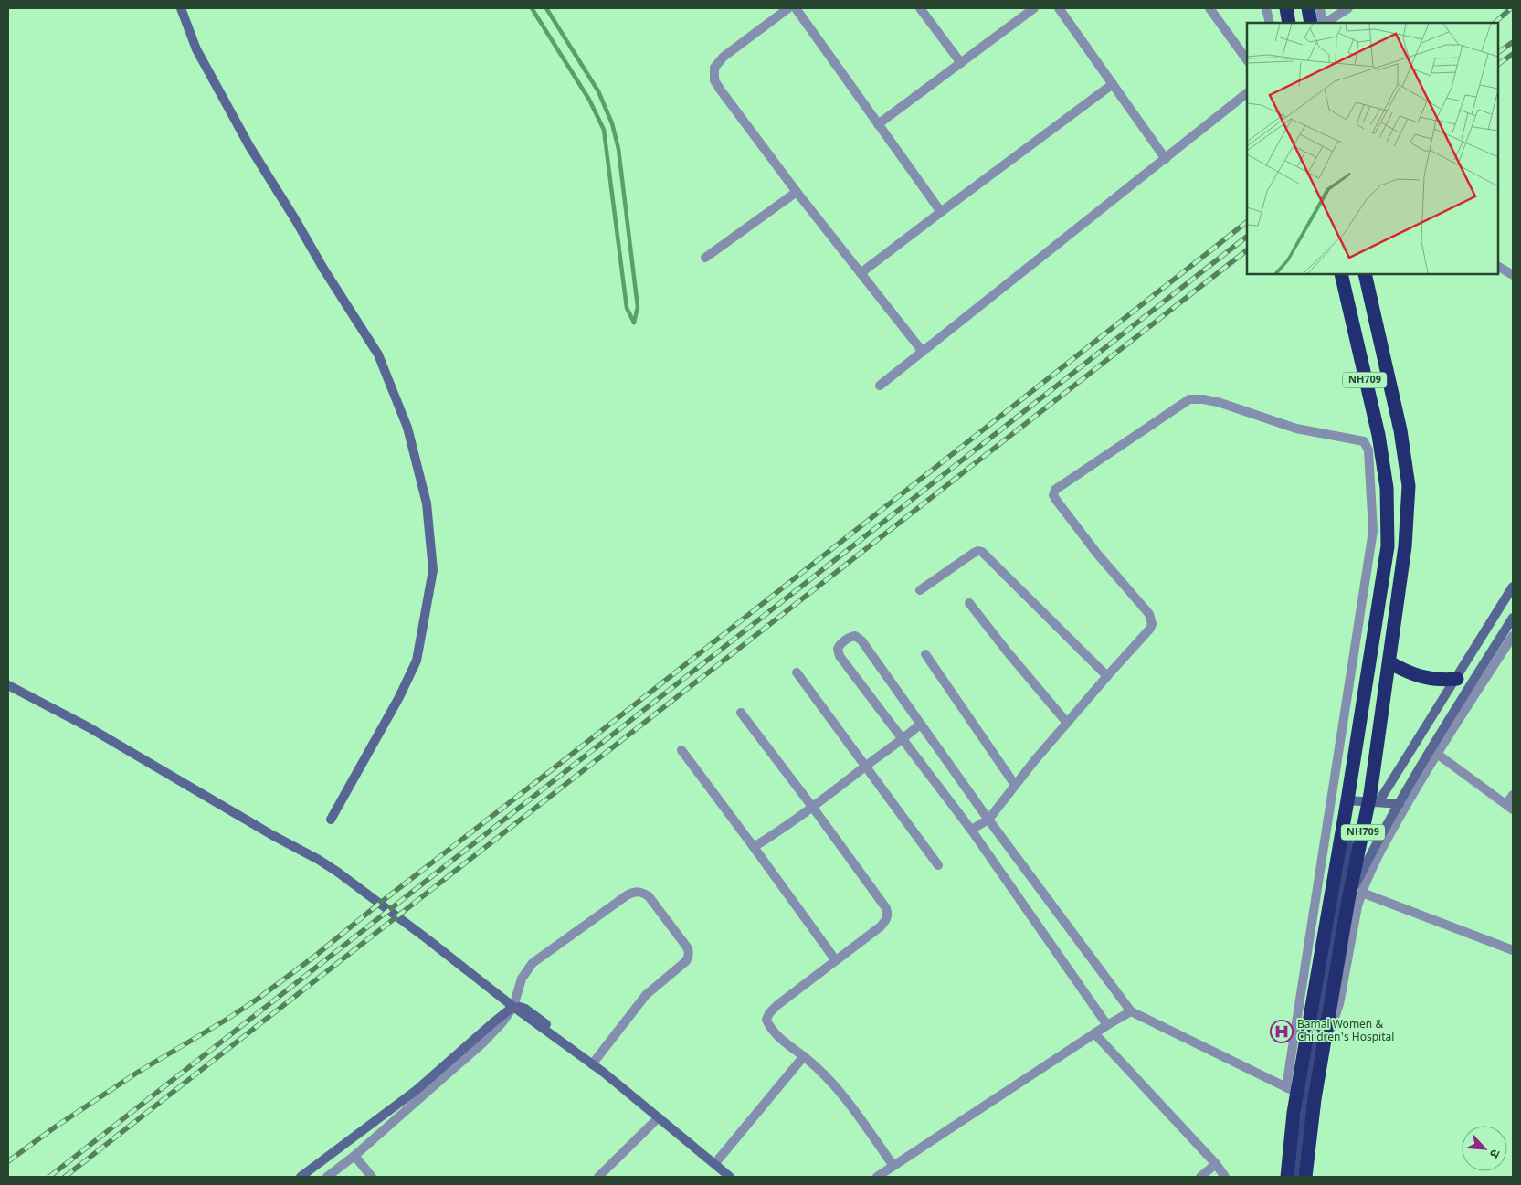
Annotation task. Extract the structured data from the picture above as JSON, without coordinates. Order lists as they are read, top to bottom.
{
  "streets": {
    "highway": ["NH709"]
  },
  "places": {
    "hospital": ["Bamal Women & Children's Hospital"]
  },
  "north": "bottom right"
}
